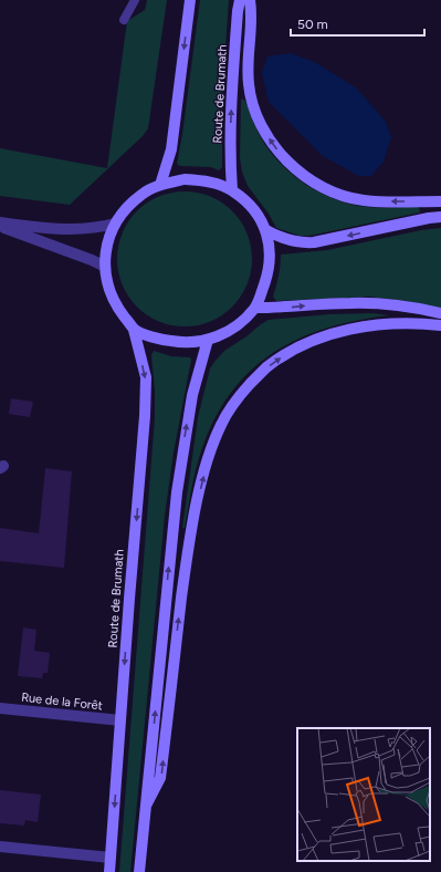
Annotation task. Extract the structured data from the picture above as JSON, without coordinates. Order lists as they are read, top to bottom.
{
  "streets": {
    "main road": ["Route de Brumath"],
    "street": ["Rue de la Forêt"]
  },
  "crossings": [
    ["Route de Brumath", "Rue de la Forêt"]
  ],
  "scale_bar": "50 m"
}
